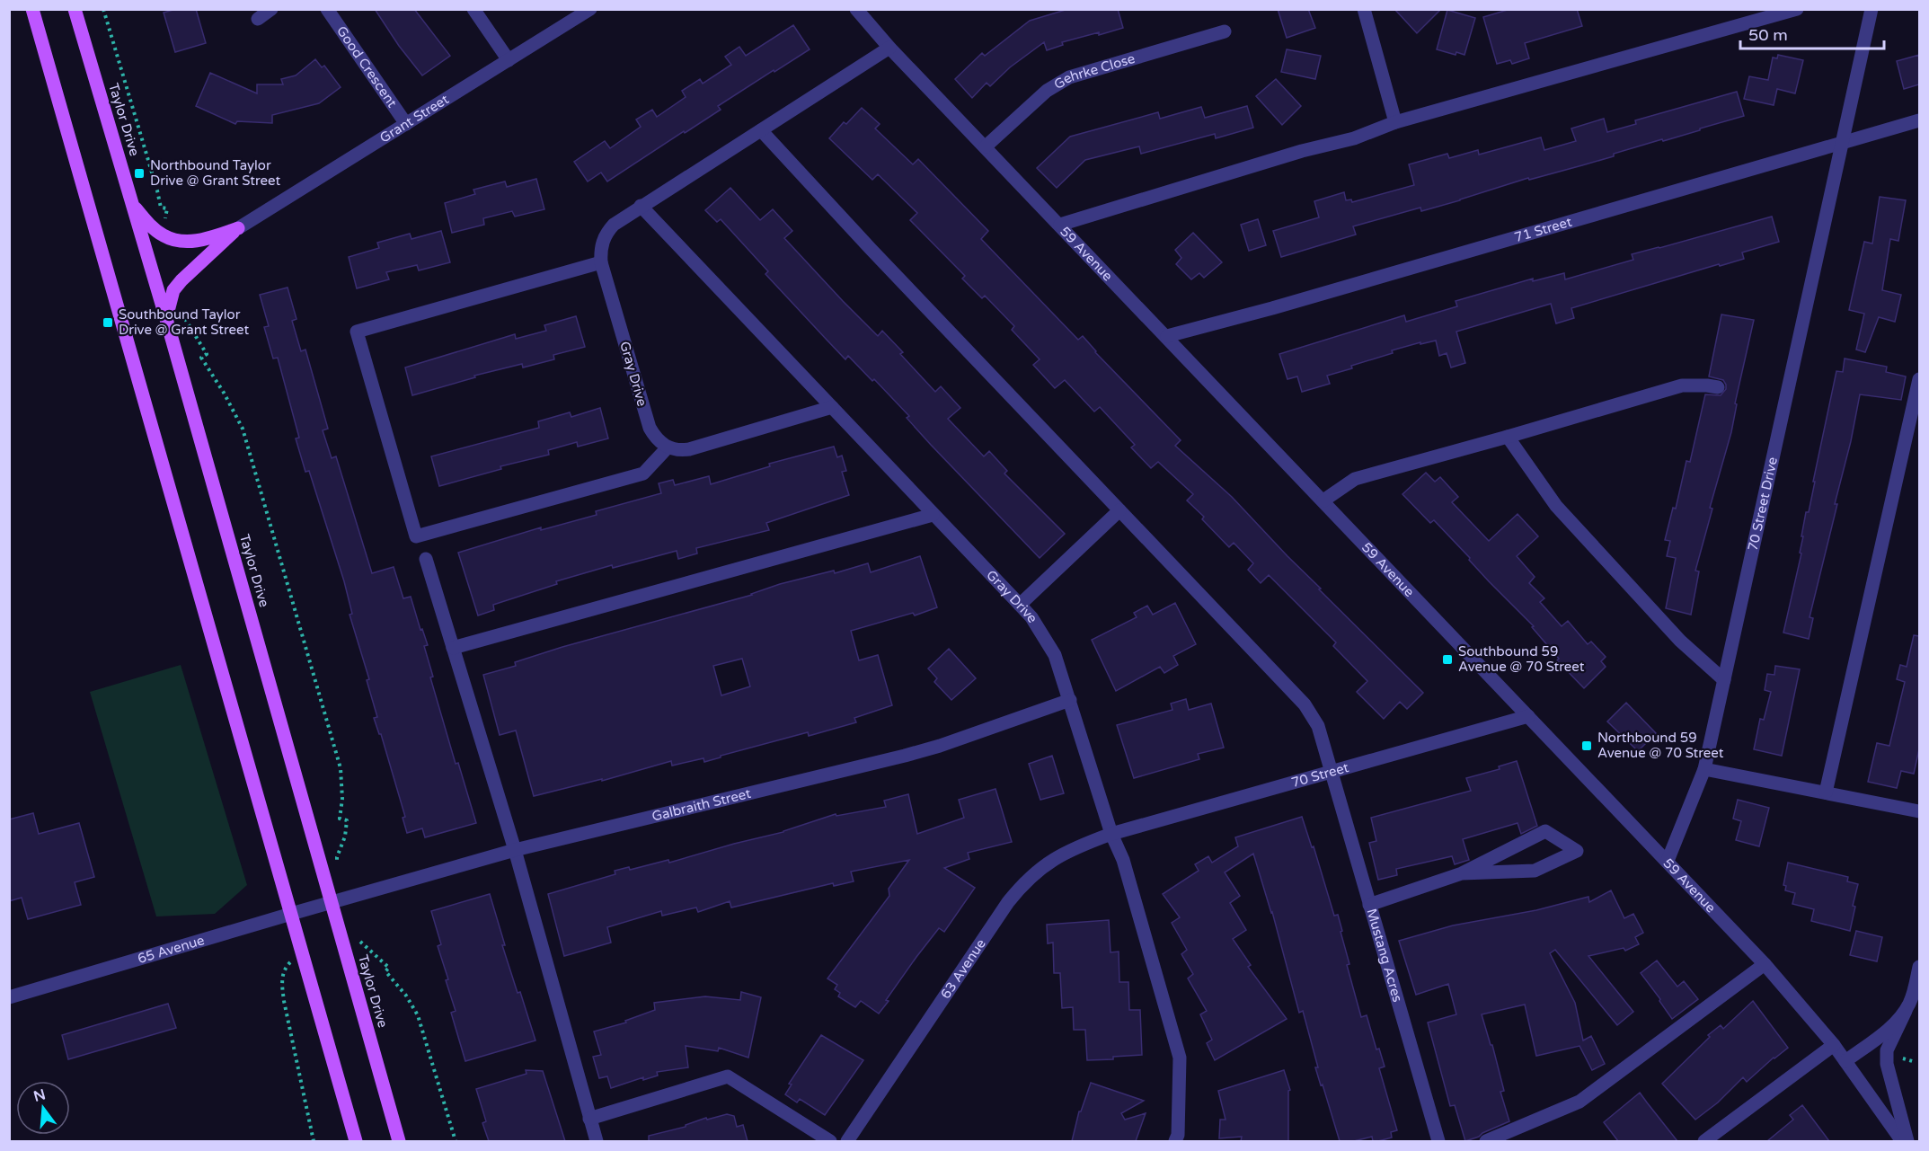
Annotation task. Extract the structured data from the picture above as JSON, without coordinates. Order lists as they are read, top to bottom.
{
  "streets": {
    "main road": ["Taylor Drive"],
    "street": [
      "Good Crescent",
      "Gehrke Close",
      "Grant Street",
      "71 Street",
      "59 Avenue",
      "Gray Drive",
      "70 Street Drive",
      "70 Street",
      "Galbraith Street",
      "65 Avenue",
      "Mustang Acres",
      "63 Avenue"
    ]
  },
  "crossings": [
    ["Good Crescent", "Grant Street"],
    ["Gehrke Close", "59 Avenue"],
    ["Taylor Drive", "Galbraith Street"],
    ["Taylor Drive", "65 Avenue"],
    ["71 Street", "59 Avenue"],
    ["71 Street", "70 Street Drive"],
    ["59 Avenue", "Gray Drive"],
    ["59 Avenue", "70 Street Drive"],
    ["59 Avenue", "70 Street"],
    ["Gray Drive", "70 Street"],
    ["Gray Drive", "Galbraith Street"],
    ["Gray Drive", "Mustang Acres"],
    ["Gray Drive", "63 Avenue"],
    ["70 Street", "Mustang Acres"],
    ["70 Street", "63 Avenue"],
    ["Galbraith Street", "65 Avenue"]
  ],
  "places": {
    "transit": [
      "Northbound Taylor Drive @ Grant Street",
      "Southbound Taylor Drive @ Grant Street",
      "Southbound 59 Avenue @ 70 Street",
      "Northbound 59 Avenue @ 70 Street"
    ]
  },
  "scale_bar": "50 m",
  "north": "top"
}
